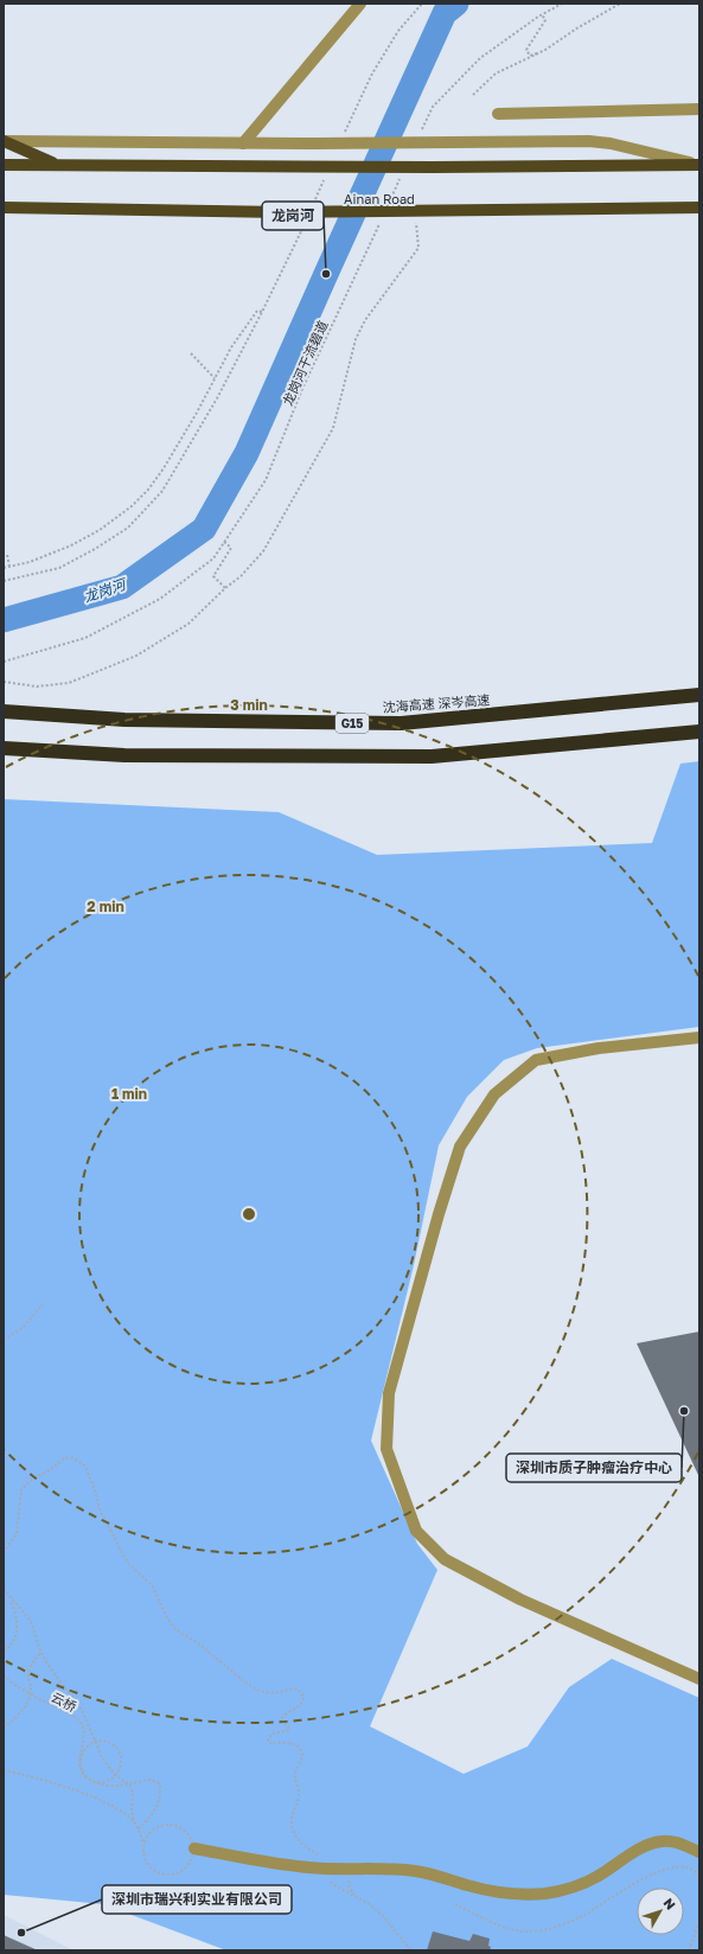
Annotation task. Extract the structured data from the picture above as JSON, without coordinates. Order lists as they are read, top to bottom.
{
  "streets": {
    "highway": ["沈海高速 深岑高速", "G15"],
    "main road": ["Ainan Road"],
    "path": ["龙岗河干流碧道", "云桥"]
  },
  "water": ["龙岗河"],
  "places": ["龙岗河", "深圳市质子肿瘤治疗中心", "深圳市瑞兴利实业有限公司"],
  "north": "top right",
  "rings": ["3 min", "2 min", "1 min"]
}
